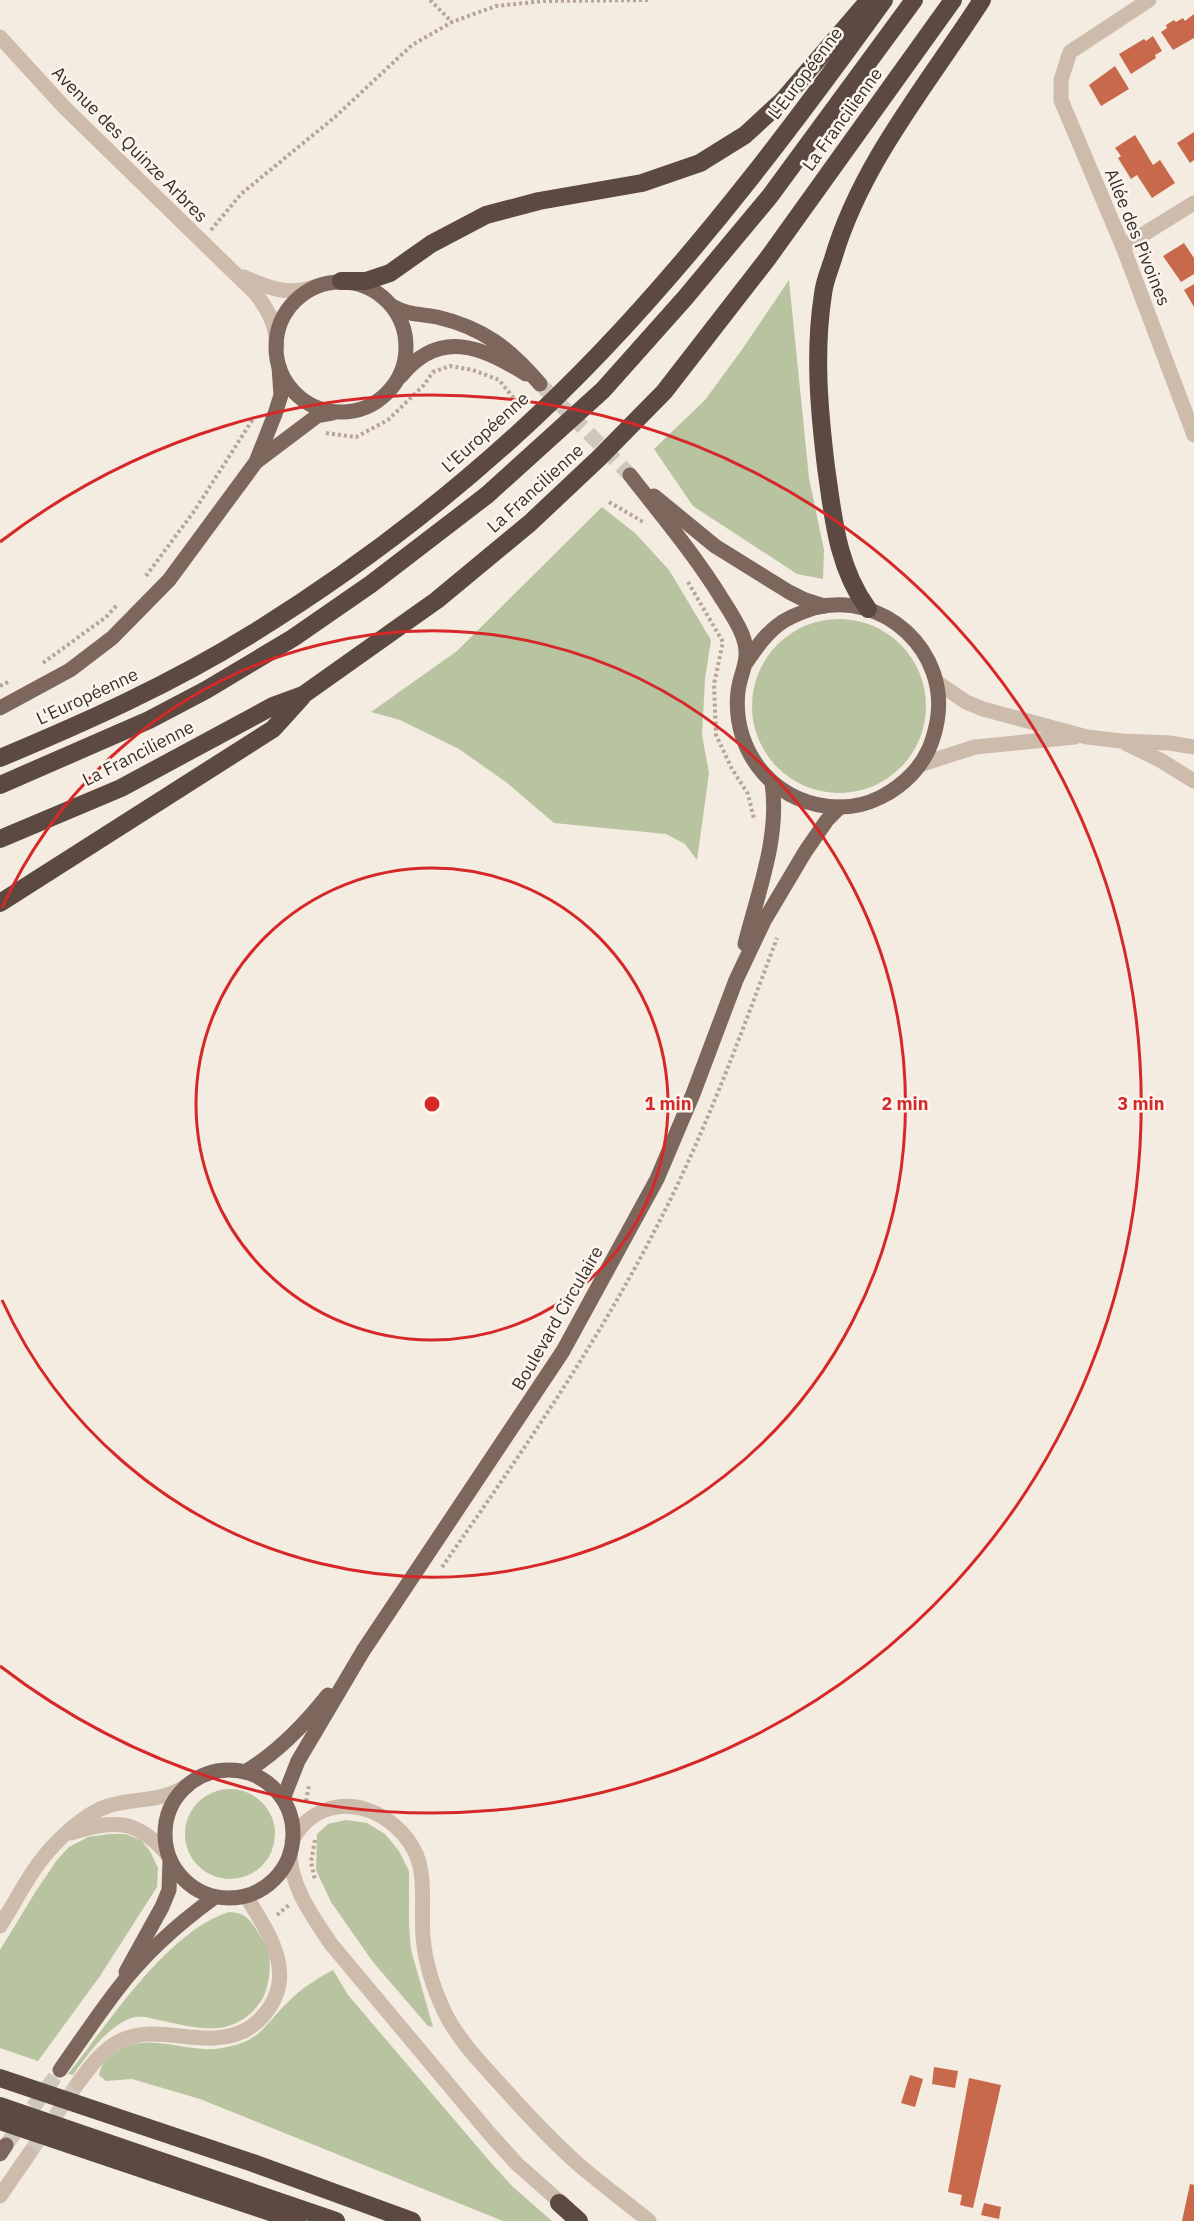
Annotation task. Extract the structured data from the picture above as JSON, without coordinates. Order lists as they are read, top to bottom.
{
  "streets": {
    "highway": ["L'Européenne", "La Francilienne"],
    "main road": ["Boulevard Circulaire"],
    "street": ["Avenue des Quinze Arbres", "Allée des Pivoines"]
  },
  "rings": ["1 min", "2 min", "3 min"]
}
